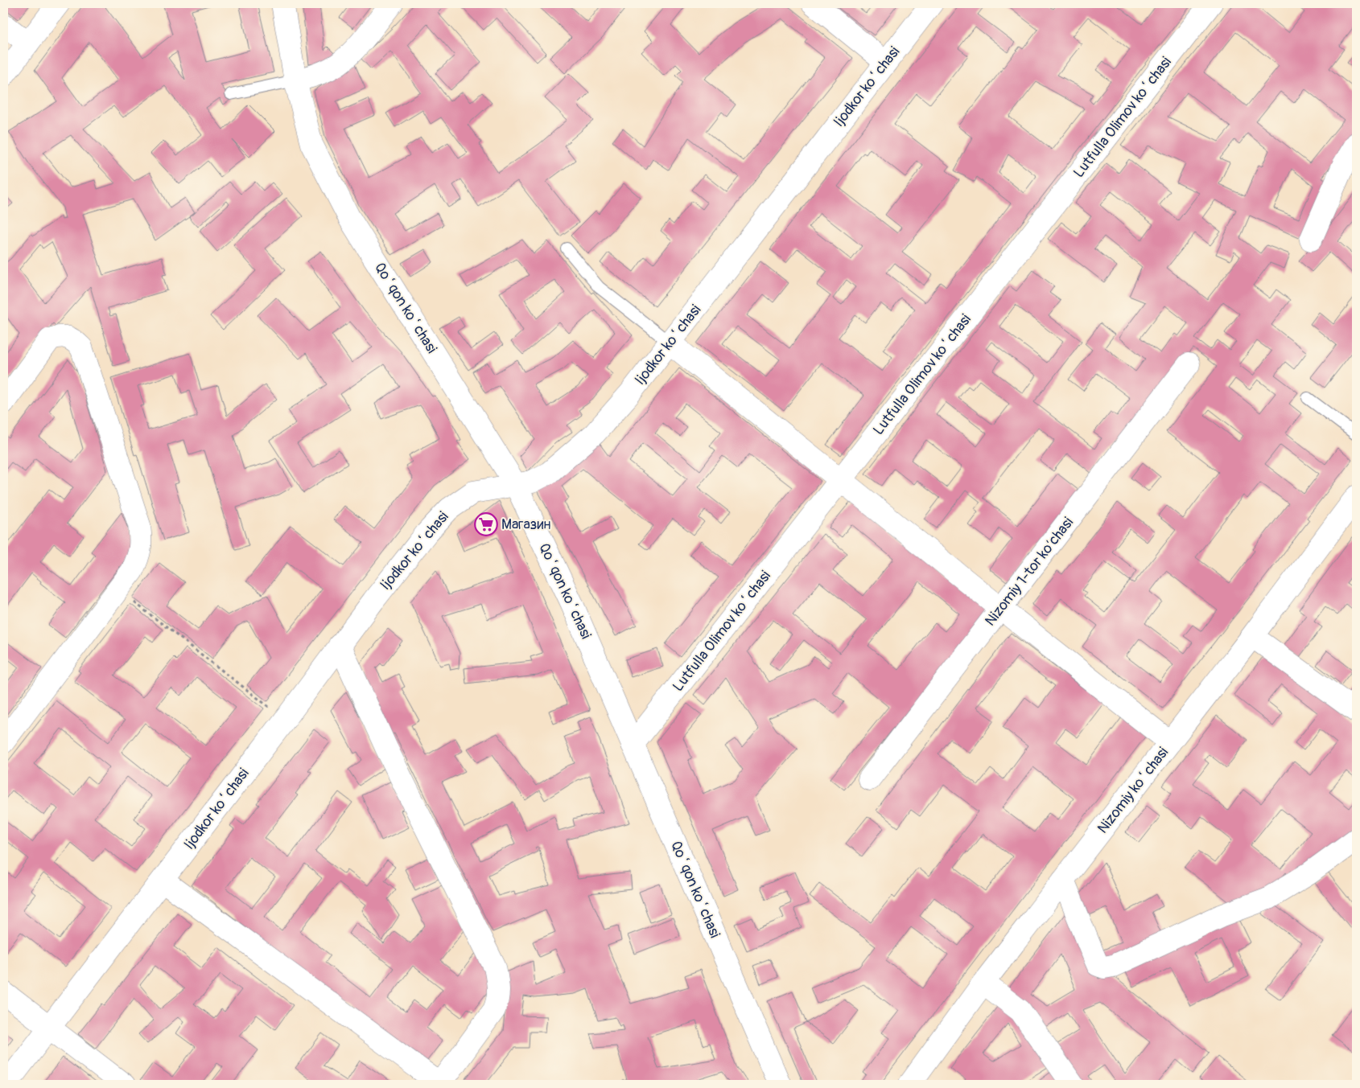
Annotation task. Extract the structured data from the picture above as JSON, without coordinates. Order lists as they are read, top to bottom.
{
  "streets": {
    "street": [
      "Ijodkor koʻchasi",
      "Lutfulla Olimov koʻchasi",
      "Qoʻqon koʻchasi",
      "Nizomiy 1-tor koʼchasi",
      "Nizomiy koʻchasi"
    ]
  },
  "crossings": [
    ["Ijodkor koʻchasi", "Qoʻqon koʻchasi"],
    ["Lutfulla Olimov koʻchasi", "Qoʻqon koʻchasi"]
  ],
  "places": {
    "supermarket": ["Магазин"]
  }
}
